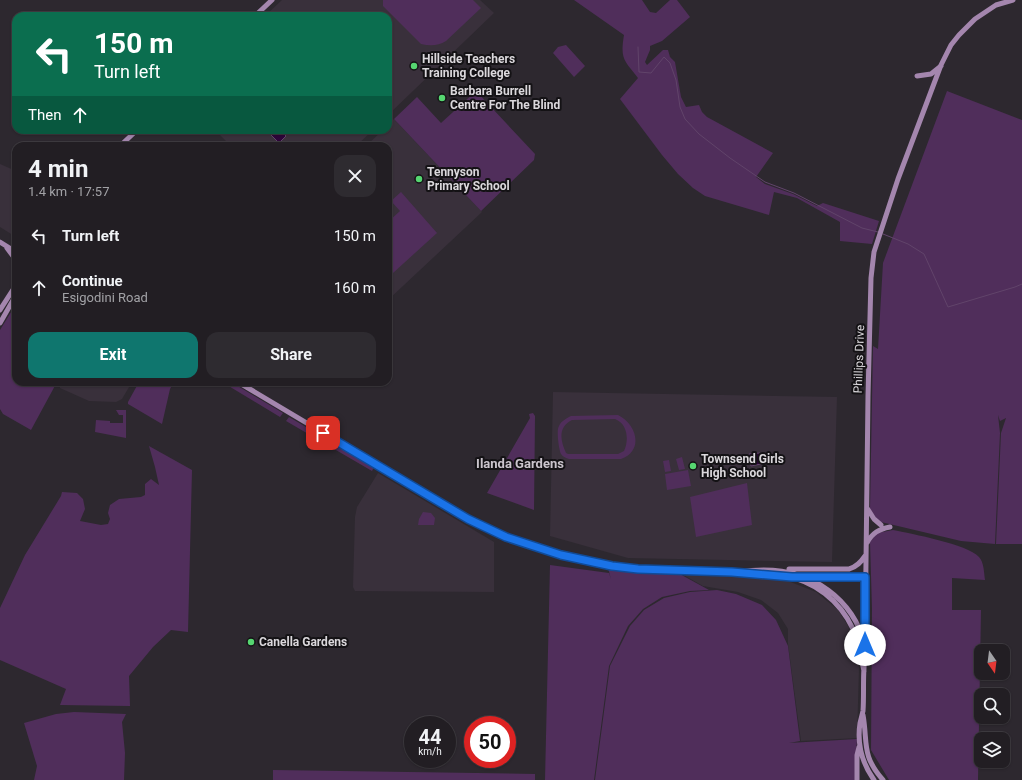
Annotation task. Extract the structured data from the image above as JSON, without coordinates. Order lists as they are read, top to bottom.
{
  "streets": {
    "main road": ["Phillips Drive"]
  },
  "districts": ["Ilanda Gardens"],
  "places": [
    "Hillside Teachers Training College",
    "Barbara Burrell Centre For The Blind",
    "Tennyson Primary School",
    "Townsend Girls High School",
    "Canella Gardens"
  ],
  "north": "bottom",
  "page": {
    "turn": ["150 m", "Turn left"],
    "then": "Then",
    "heading": ["4 min", "1.4 km · 17:57"],
    "list": [
      {
        "name": "Turn left",
        "value": "150 m"
      },
      {
        "name": "Continue",
        "note": "Esigodini Road",
        "value": "160 m"
      }
    ],
    "buttons": ["Exit", "Share"],
    "speed": "44 km/h",
    "limit": "50"
  }
}
